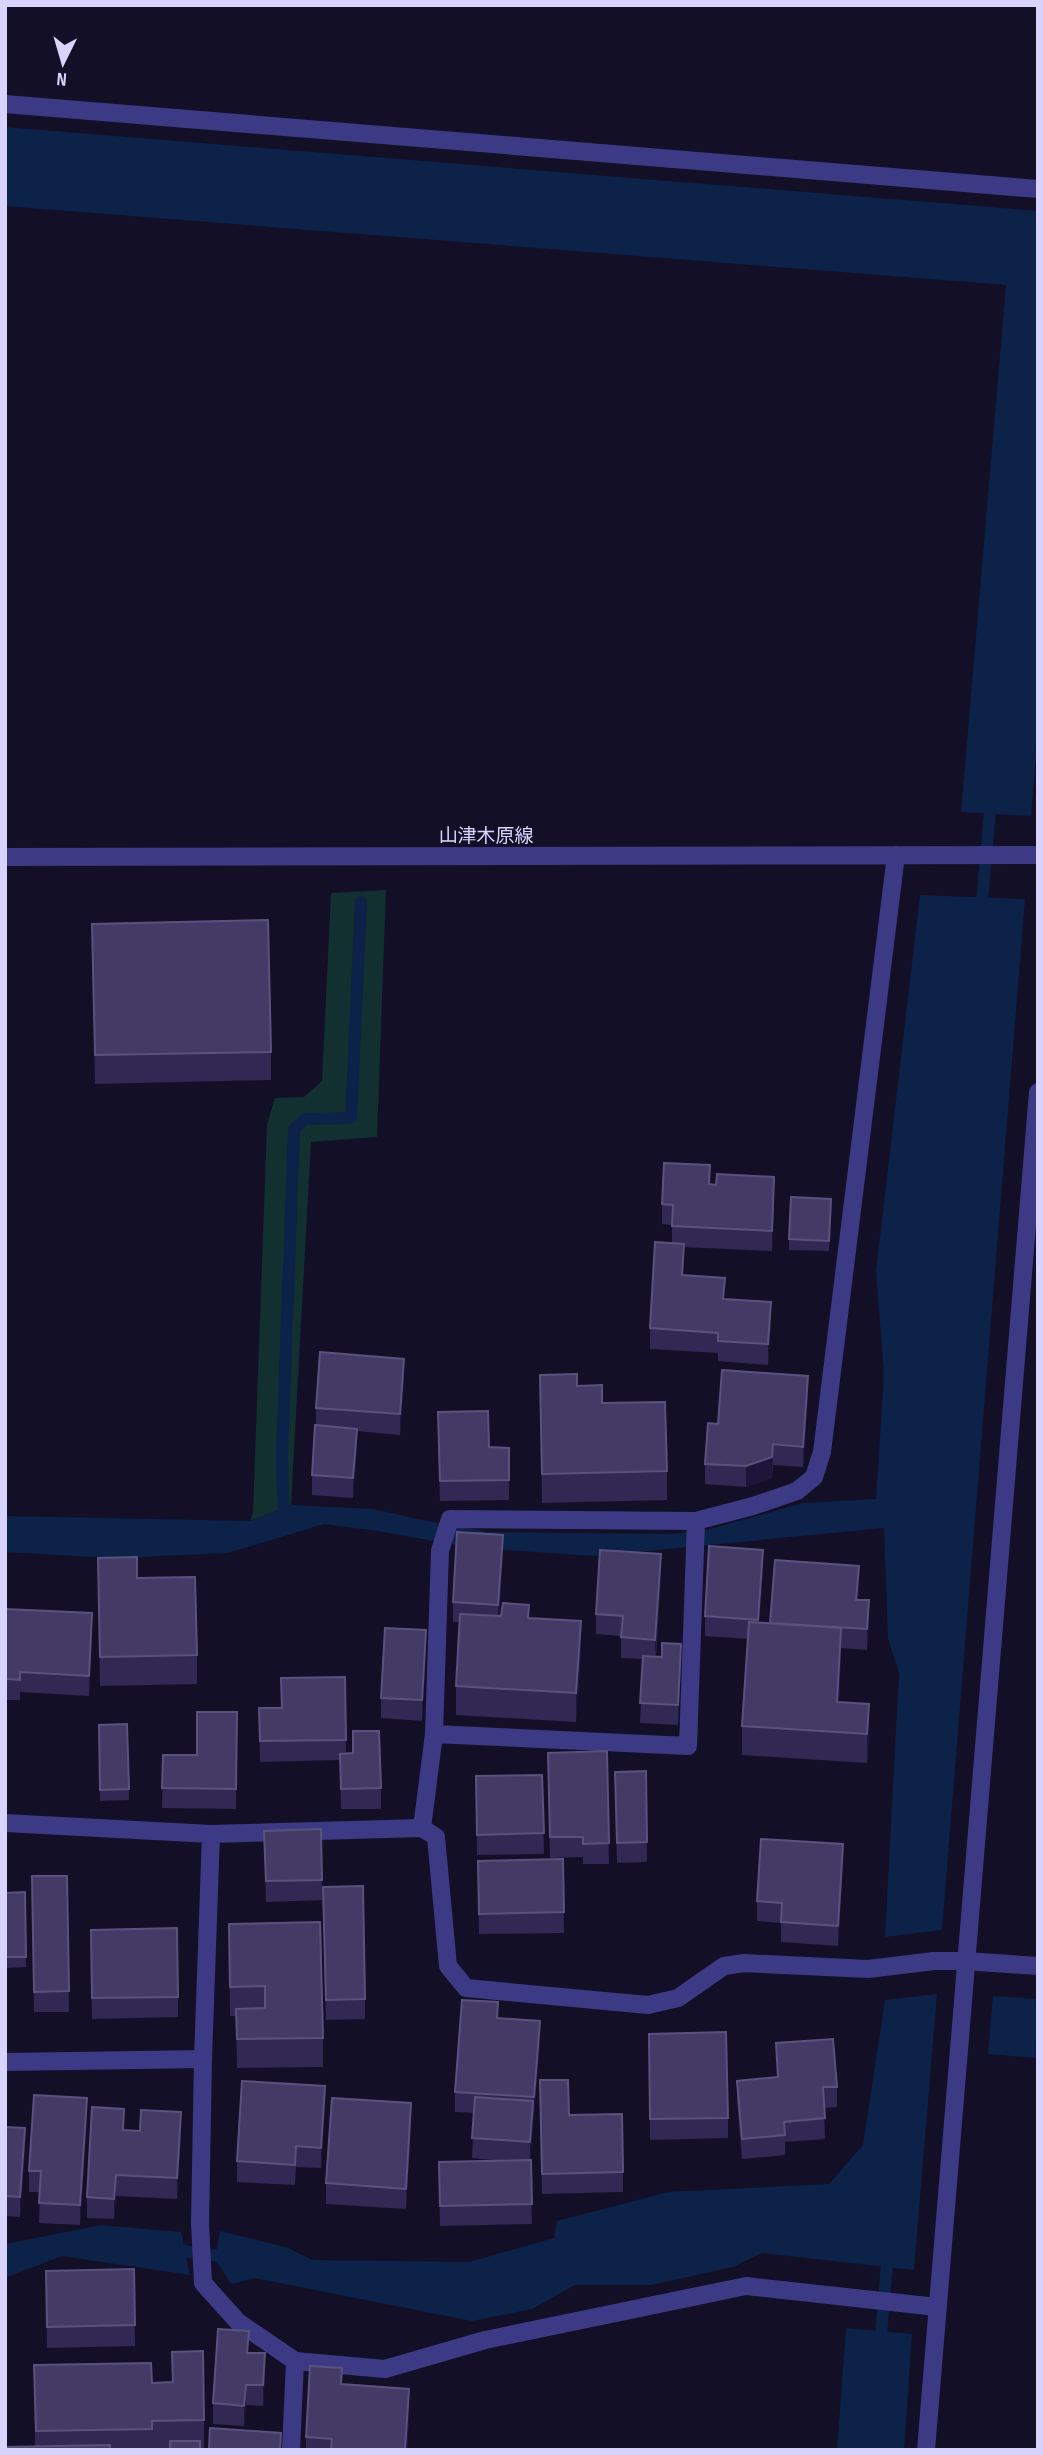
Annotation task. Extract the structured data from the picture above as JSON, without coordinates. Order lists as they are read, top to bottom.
{
  "streets": {
    "street": ["山津木原線"]
  },
  "north": "bottom"
}
